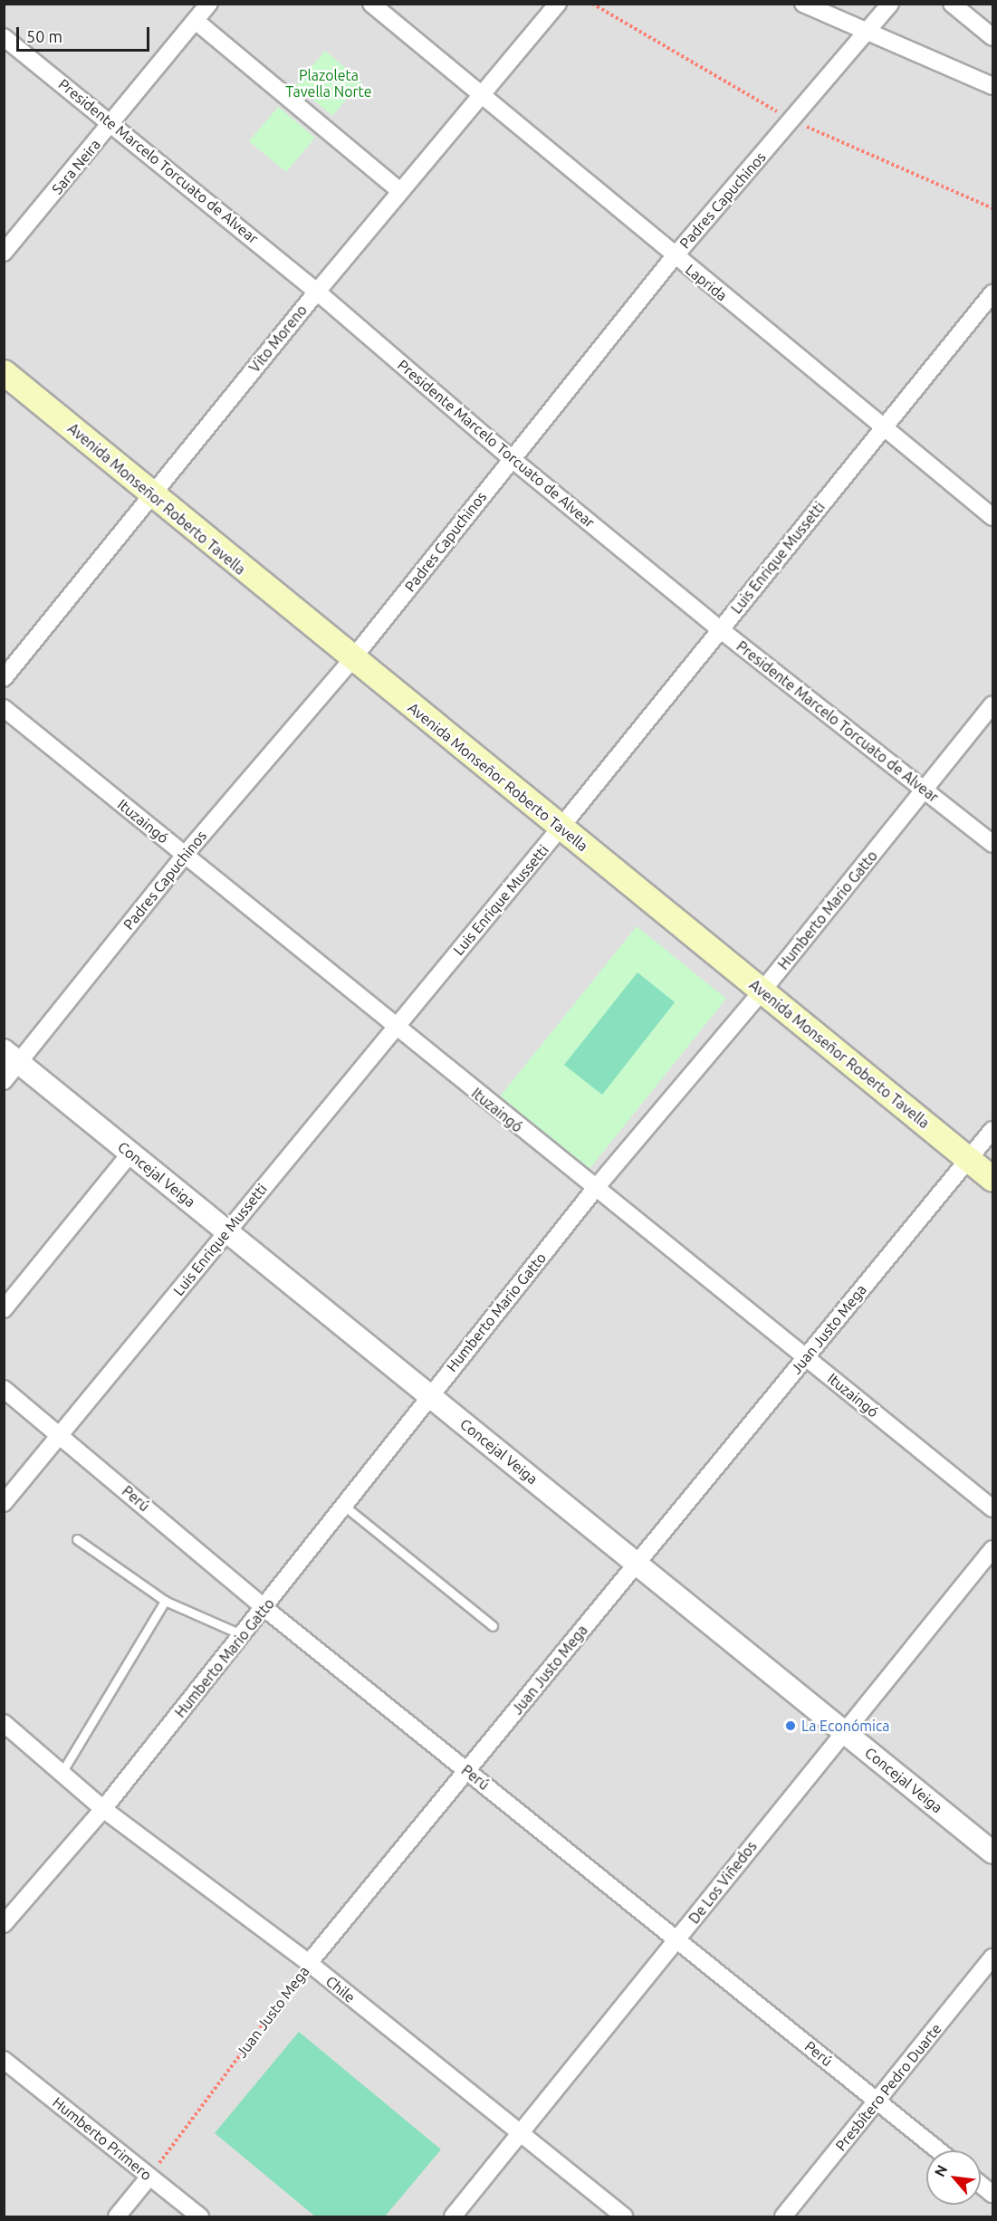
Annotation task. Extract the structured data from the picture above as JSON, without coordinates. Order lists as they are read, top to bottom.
{
  "streets": {
    "main road": ["Avenida Monseñor Roberto Tavella"],
    "street": [
      "Presidente Marcelo Torcuato de Alvear",
      "Sara Neira",
      "Padres Capuchinos",
      "Laprida",
      "Vito Moreno",
      "Luis Enrique Mussetti",
      "Ituzaingó",
      "Humberto Mario Gatto",
      "Concejal Veiga",
      "Juan Justo Mega",
      "Perú",
      "De Los Viñedos",
      "Chile",
      "Presbítero Pedro Duarte",
      "Humberto Primero"
    ]
  },
  "crossings": [
    ["Presidente Marcelo Torcuato de Alvear", "Sara Neira"],
    ["Presidente Marcelo Torcuato de Alvear", "Padres Capuchinos"],
    ["Presidente Marcelo Torcuato de Alvear", "Vito Moreno"],
    ["Presidente Marcelo Torcuato de Alvear", "Luis Enrique Mussetti"],
    ["Presidente Marcelo Torcuato de Alvear", "Humberto Mario Gatto"],
    ["Padres Capuchinos", "Laprida"],
    ["Padres Capuchinos", "Avenida Monseñor Roberto Tavella"],
    ["Padres Capuchinos", "Ituzaingó"],
    ["Padres Capuchinos", "Concejal Veiga"],
    ["Laprida", "Vito Moreno"],
    ["Laprida", "Luis Enrique Mussetti"],
    ["Vito Moreno", "Avenida Monseñor Roberto Tavella"],
    ["Avenida Monseñor Roberto Tavella", "Luis Enrique Mussetti"],
    ["Avenida Monseñor Roberto Tavella", "Humberto Mario Gatto"],
    ["Avenida Monseñor Roberto Tavella", "Juan Justo Mega"],
    ["Luis Enrique Mussetti", "Ituzaingó"],
    ["Luis Enrique Mussetti", "Concejal Veiga"],
    ["Luis Enrique Mussetti", "Perú"],
    ["Ituzaingó", "Humberto Mario Gatto"],
    ["Ituzaingó", "Juan Justo Mega"],
    ["Humberto Mario Gatto", "Concejal Veiga"],
    ["Humberto Mario Gatto", "Perú"],
    ["Humberto Mario Gatto", "Chile"],
    ["Concejal Veiga", "Juan Justo Mega"],
    ["Concejal Veiga", "De Los Viñedos"],
    ["Juan Justo Mega", "Perú"],
    ["Juan Justo Mega", "Chile"],
    ["Juan Justo Mega", "Humberto Primero"],
    ["Perú", "De Los Viñedos"],
    ["Perú", "Presbítero Pedro Duarte"],
    ["De Los Viñedos", "Chile"]
  ],
  "parks": ["Plazoleta Tavella Norte"],
  "places": ["La Económica"],
  "scale_bar": "50 m",
  "north": "top left"
}
